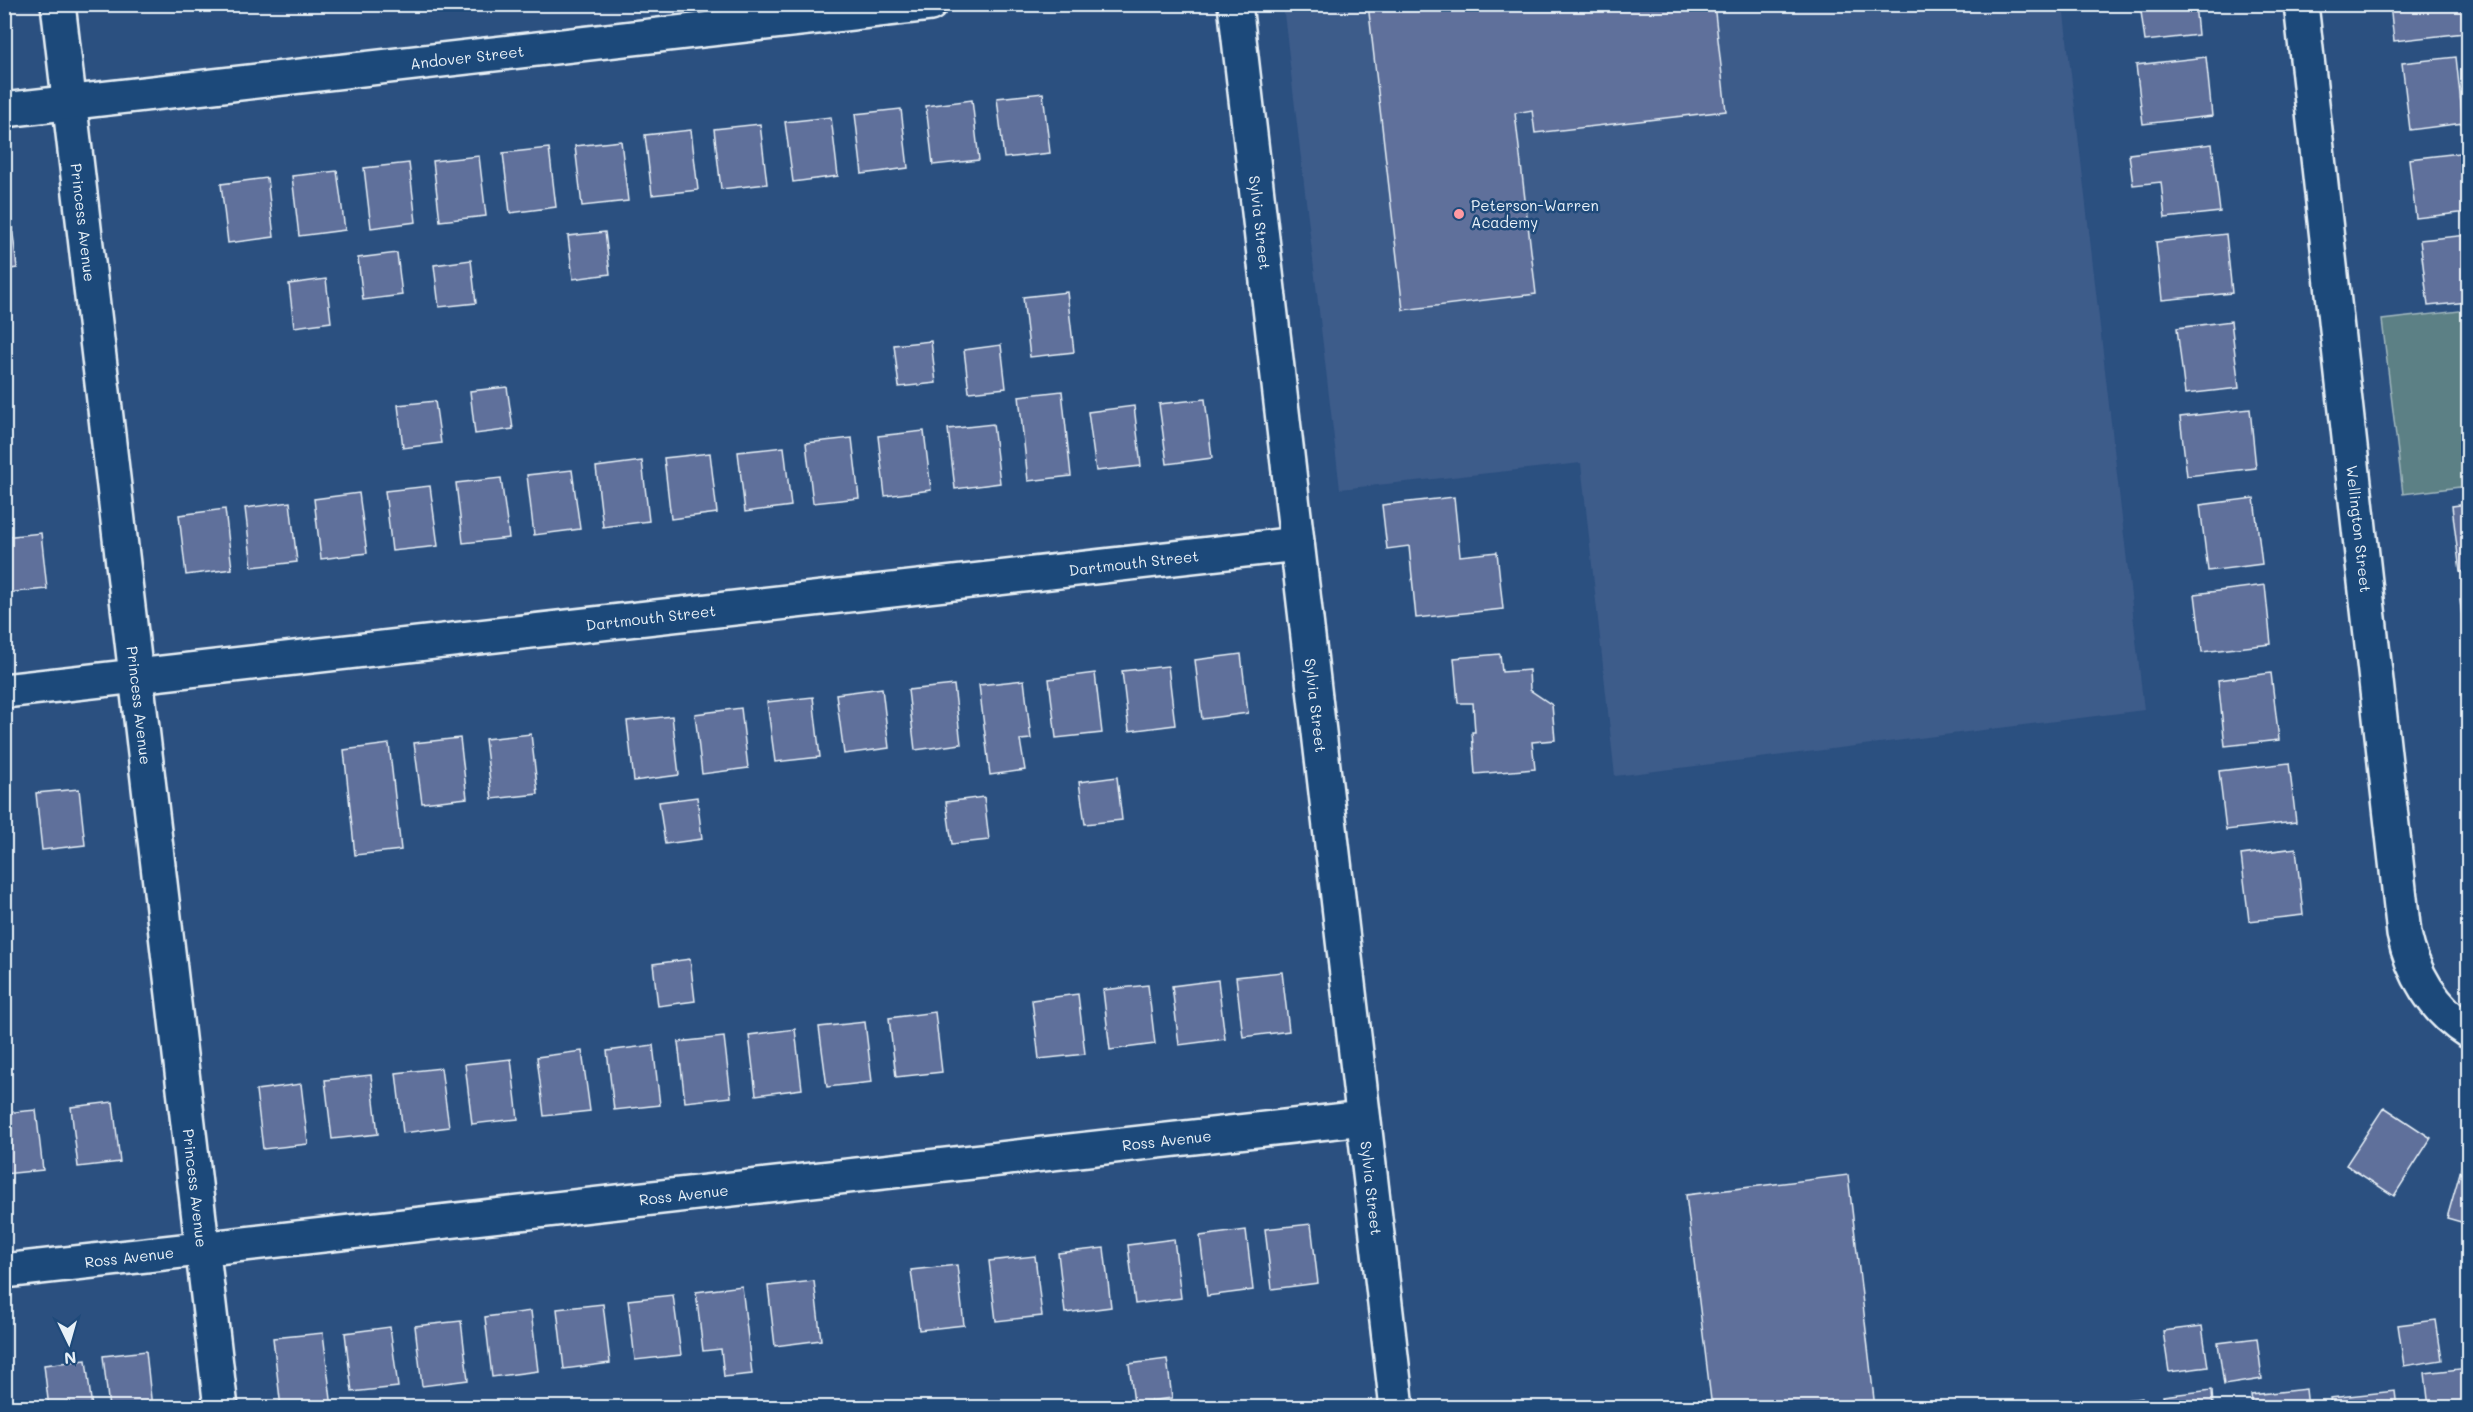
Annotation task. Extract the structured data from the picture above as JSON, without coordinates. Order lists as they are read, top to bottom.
{
  "streets": {
    "street": [
      "Andover Street",
      "Princess Avenue",
      "Sylvia Street",
      "Wellington Street",
      "Dartmouth Street",
      "Ross Avenue"
    ]
  },
  "crossings": [
    ["Andover Street", "Princess Avenue"],
    ["Princess Avenue", "Dartmouth Street"],
    ["Princess Avenue", "Ross Avenue"],
    ["Sylvia Street", "Dartmouth Street"],
    ["Sylvia Street", "Ross Avenue"]
  ],
  "places": ["Peterson-Warren Academy"],
  "north": "bottom"
}
